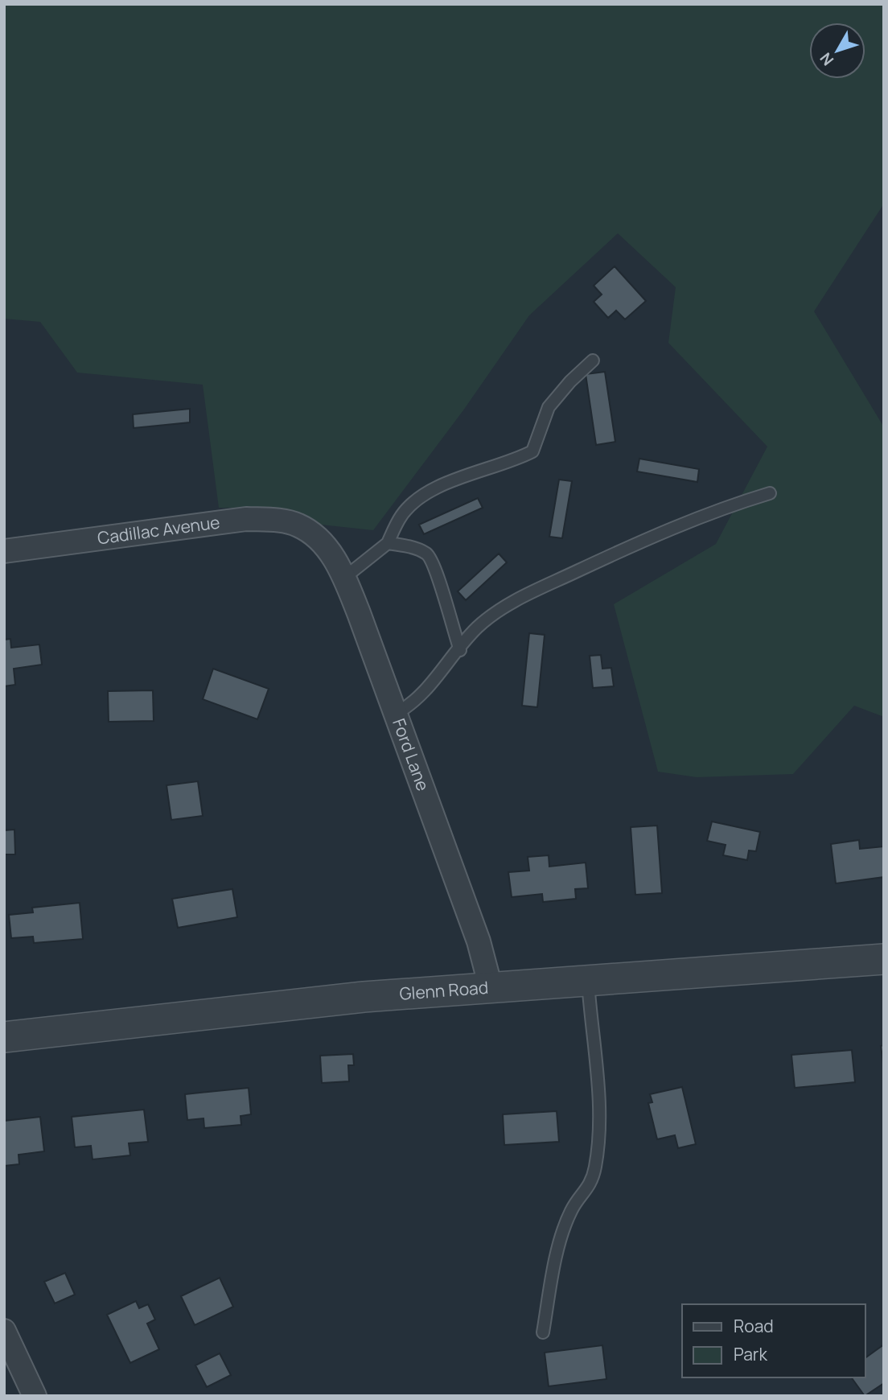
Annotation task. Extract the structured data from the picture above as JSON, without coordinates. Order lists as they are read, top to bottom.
{
  "streets": {
    "street": ["Cadillac Avenue", "Ford Lane", "Glenn Road"]
  },
  "crossings": [
    ["Cadillac Avenue", "Ford Lane"],
    ["Ford Lane", "Glenn Road"]
  ],
  "legend": ["Road", "Park"],
  "north": "bottom left"
}
